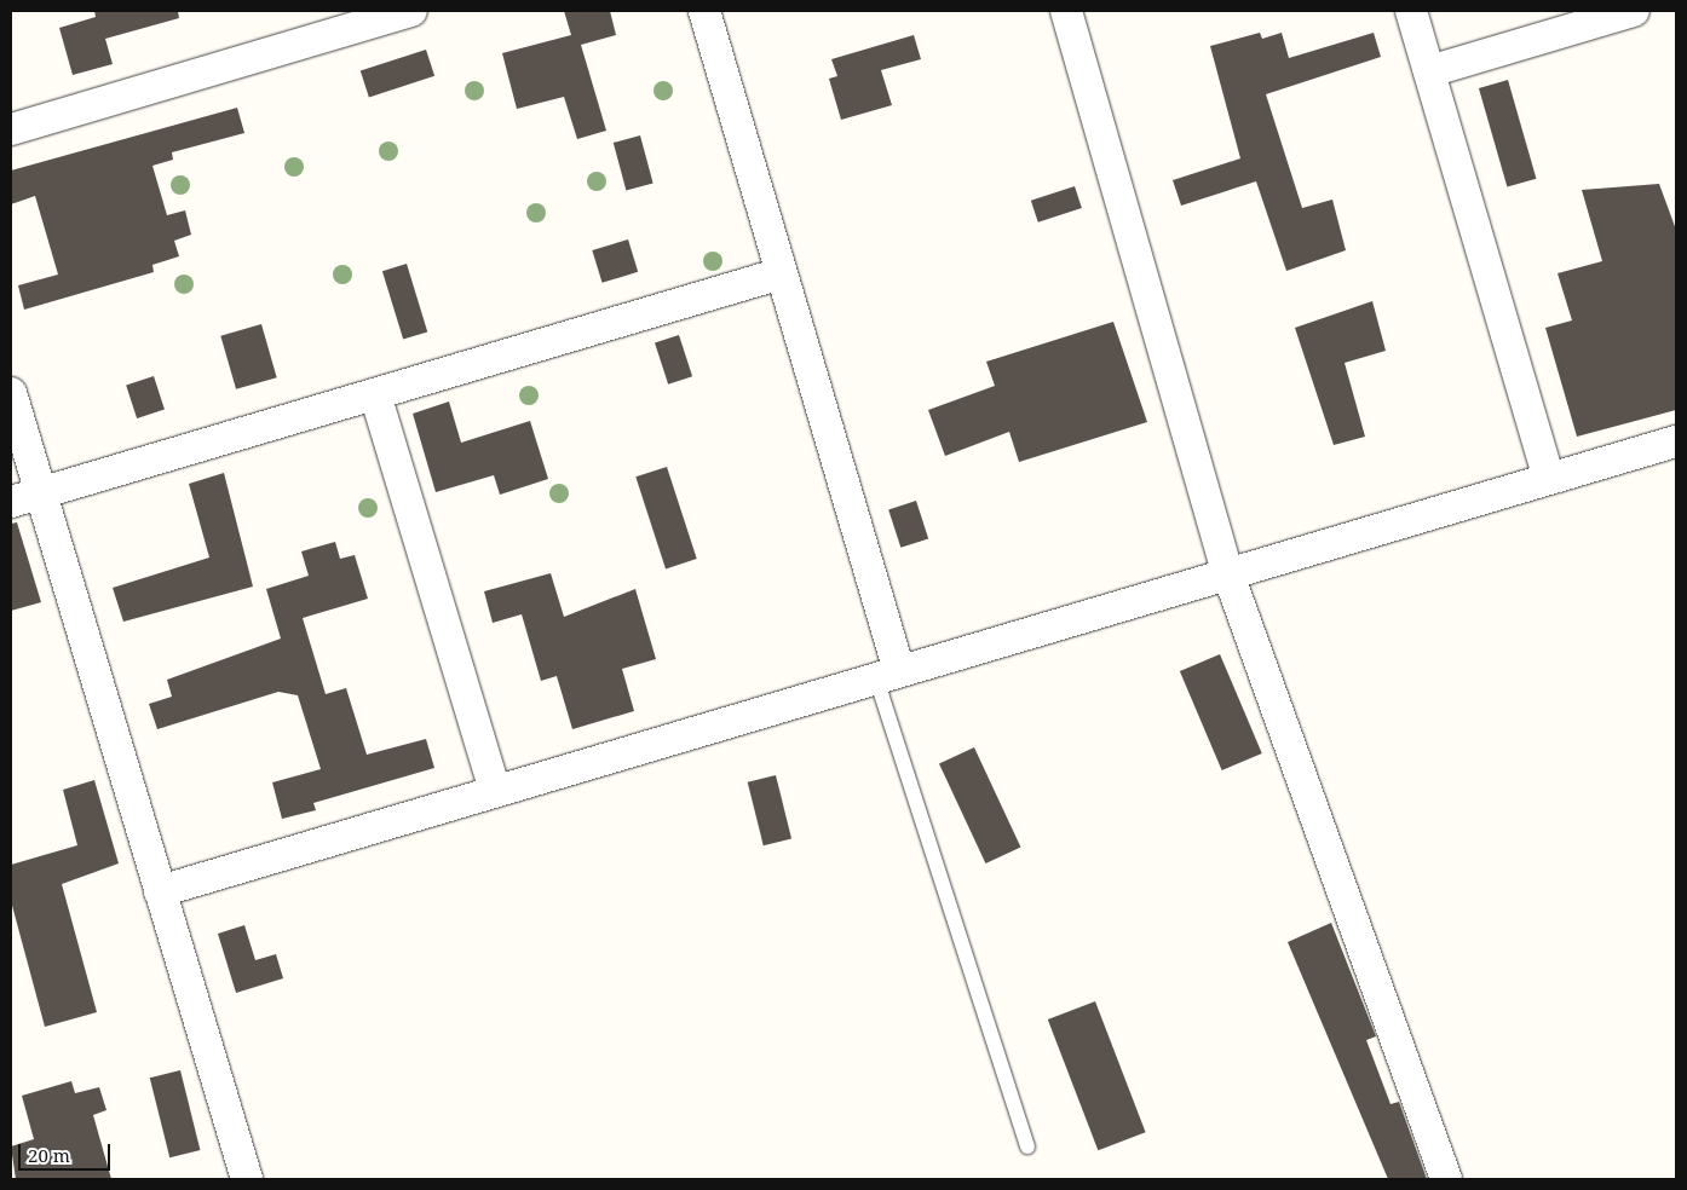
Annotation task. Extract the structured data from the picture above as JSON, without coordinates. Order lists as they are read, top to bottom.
{
  "scale_bar": "20 m"
}
